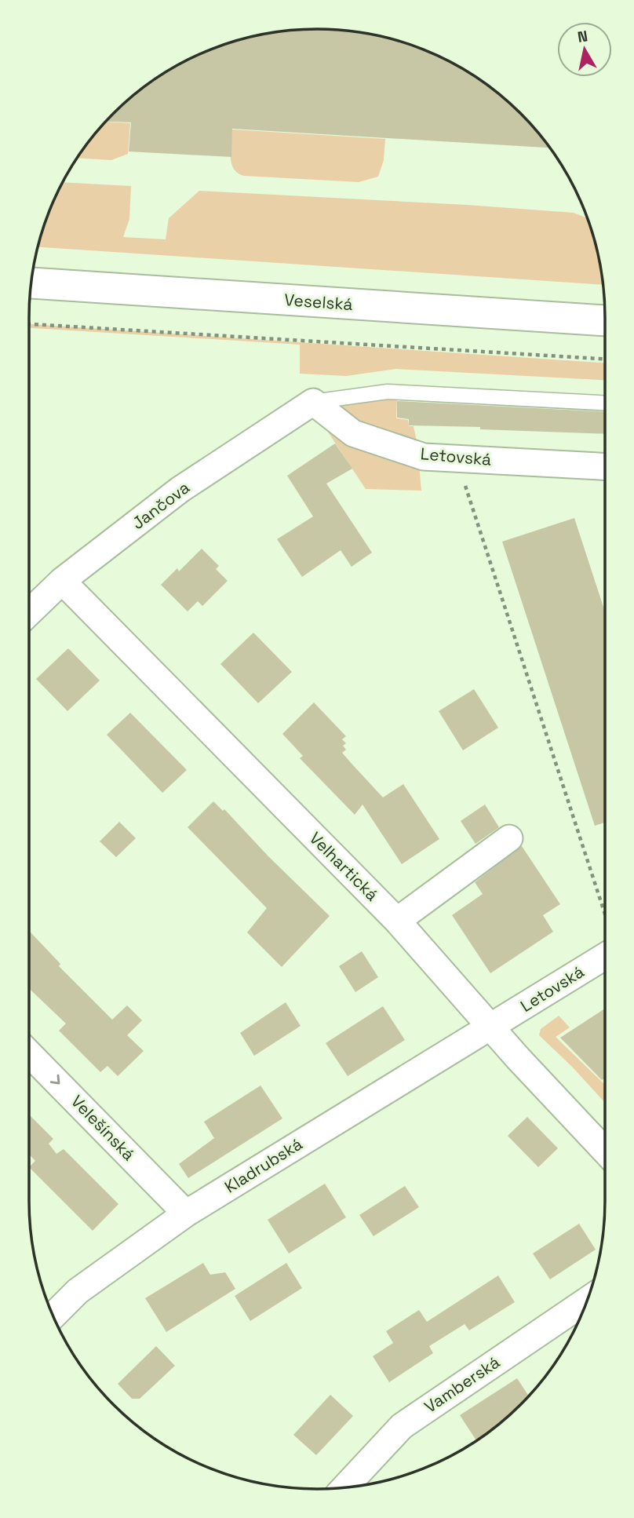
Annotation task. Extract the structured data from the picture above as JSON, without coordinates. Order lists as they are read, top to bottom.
{
  "streets": {
    "street": [
      "Veselská",
      "Letovská",
      "Jančova",
      "Velhartická",
      "Velešínská",
      "Kladrubská",
      "Vamberská"
    ]
  },
  "crossings": [
    ["Letovská", "Jančova"],
    ["Letovská", "Velhartická"],
    ["Letovská", "Kladrubská"],
    ["Jančova", "Velhartická"],
    ["Velhartická", "Kladrubská"],
    ["Velešínská", "Kladrubská"]
  ],
  "one_way": ["Velešínská"],
  "north": "top"
}
